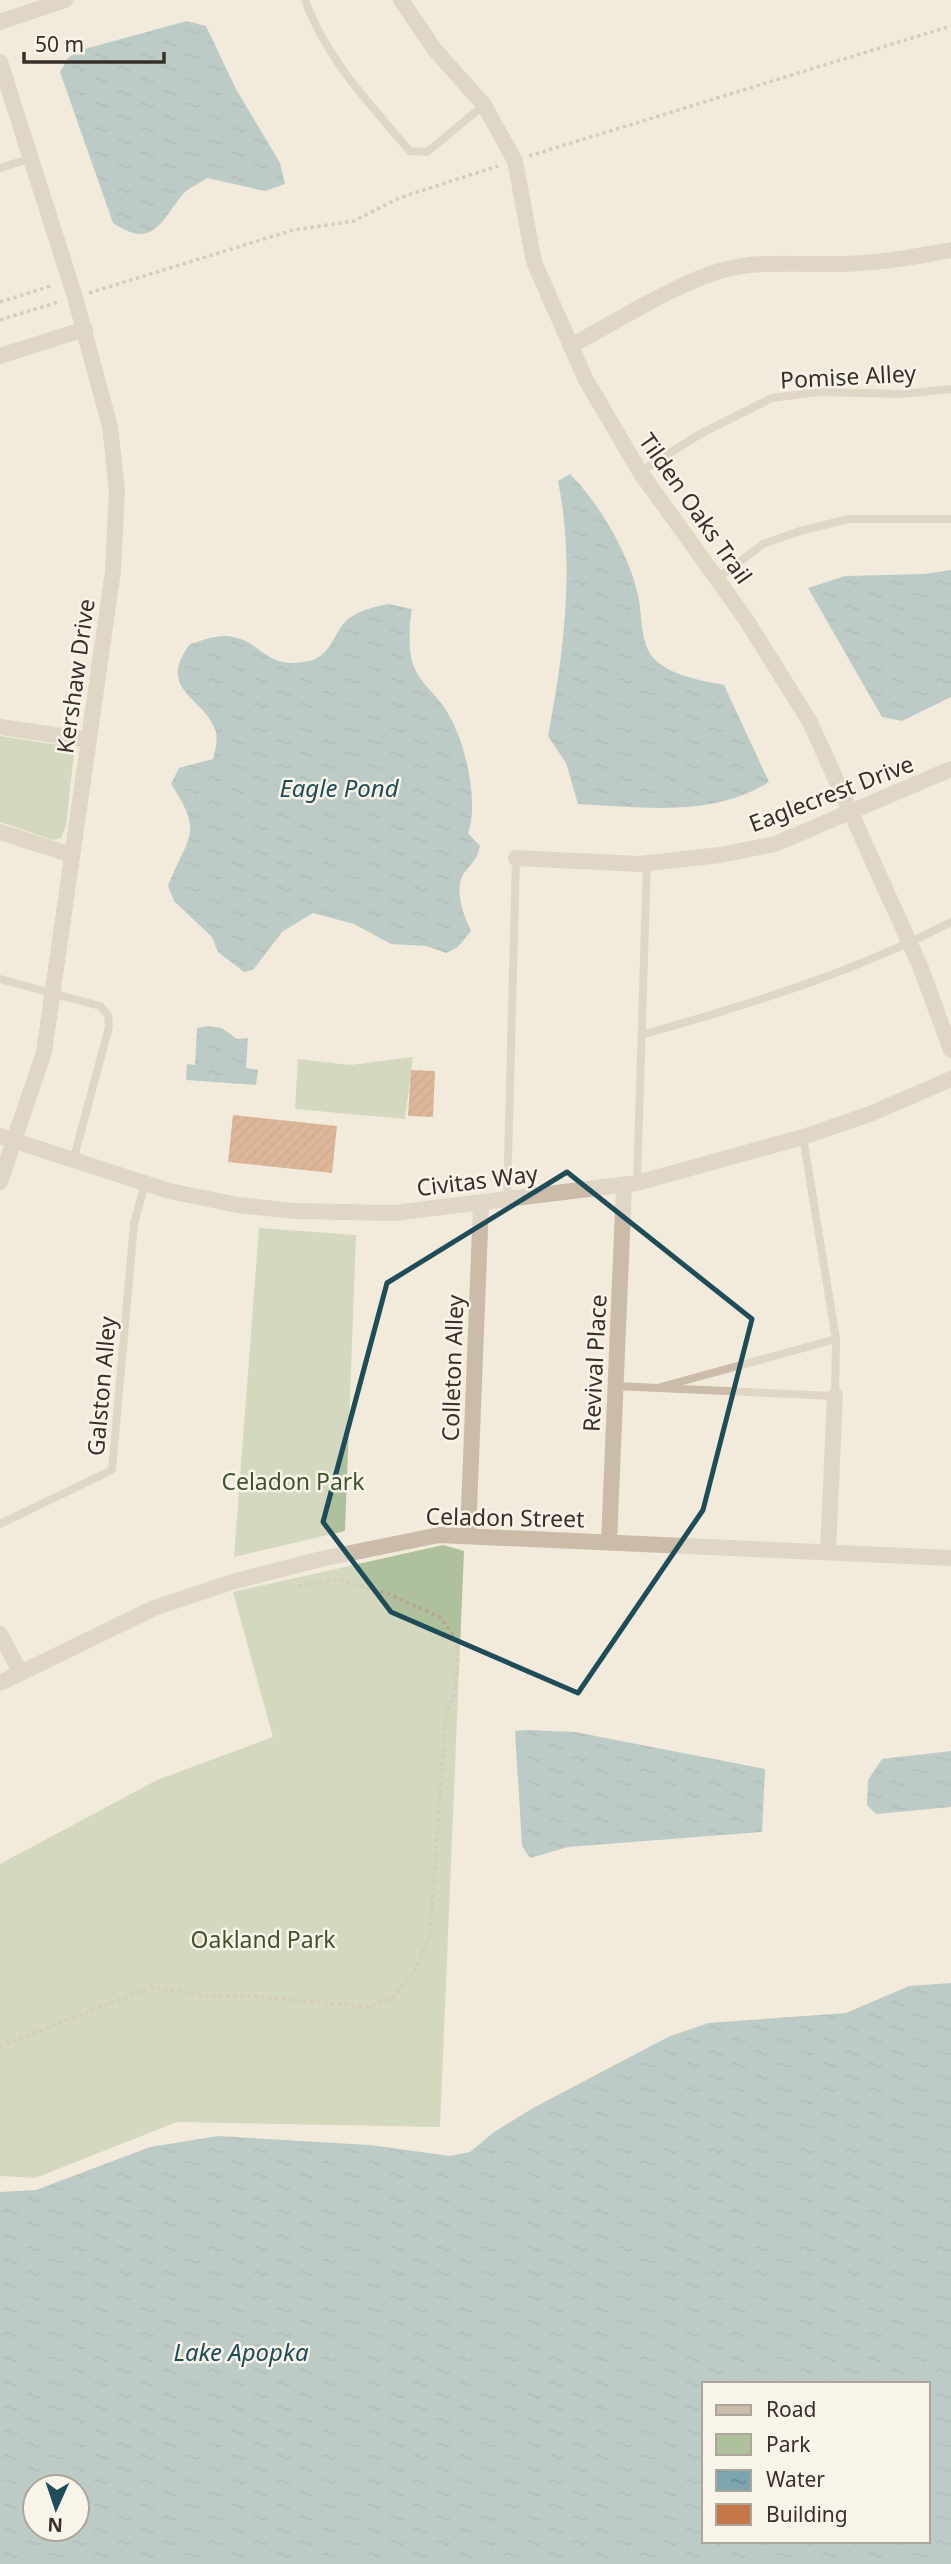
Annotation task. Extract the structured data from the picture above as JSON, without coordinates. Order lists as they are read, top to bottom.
{
  "streets": {
    "street": [
      "Tilden Oaks Trail",
      "Kershaw Drive",
      "Eaglecrest Drive",
      "Civitas Way",
      "Revival Place",
      "Colleton Alley",
      "Celadon Street"
    ],
    "lane": ["Pomise Alley", "Galston Alley"]
  },
  "crossings": [
    ["Pomise Alley", "Tilden Oaks Trail"],
    ["Tilden Oaks Trail", "Eaglecrest Drive"],
    ["Kershaw Drive", "Civitas Way"],
    ["Civitas Way", "Revival Place"],
    ["Civitas Way", "Colleton Alley"],
    ["Civitas Way", "Galston Alley"],
    ["Revival Place", "Celadon Street"],
    ["Colleton Alley", "Celadon Street"]
  ],
  "water": ["Eagle Pond", "Lake Apopka"],
  "parks": ["Celadon Park", "Oakland Park"],
  "legend": [
    "Road",
    "Park",
    "Water",
    "Building"
  ],
  "scale_bar": "50 m",
  "north": "bottom"
}
